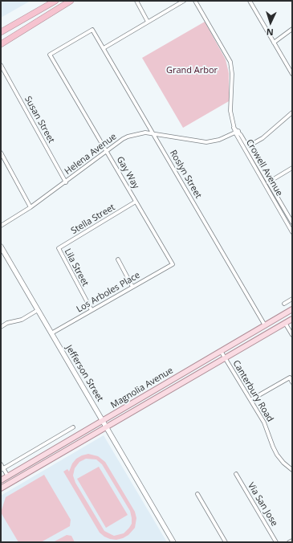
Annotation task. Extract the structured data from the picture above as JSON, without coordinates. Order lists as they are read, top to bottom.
{
  "streets": {
    "main road": ["Magnolia Avenue"],
    "street": [
      "Susan Street",
      "Helena Avenue",
      "Crowell Avenue",
      "Gay Way",
      "Roslyn Street",
      "Stella Street",
      "Lila Street",
      "Los Arboles Place",
      "Jefferson Street",
      "Canterbury Road",
      "Via San Jose"
    ]
  },
  "crossings": [
    ["Susan Street", "Helena Avenue"],
    ["Helena Avenue", "Crowell Avenue"],
    ["Helena Avenue", "Gay Way"],
    ["Helena Avenue", "Roslyn Street"],
    ["Gay Way", "Roslyn Street"],
    ["Gay Way", "Stella Street"],
    ["Gay Way", "Los Arboles Place"],
    ["Roslyn Street", "Magnolia Avenue"],
    ["Stella Street", "Lila Street"],
    ["Lila Street", "Los Arboles Place"],
    ["Los Arboles Place", "Jefferson Street"],
    ["Jefferson Street", "Magnolia Avenue"],
    ["Magnolia Avenue", "Canterbury Road"]
  ],
  "parks": ["Grand Arbor"],
  "north": "bottom"
}
